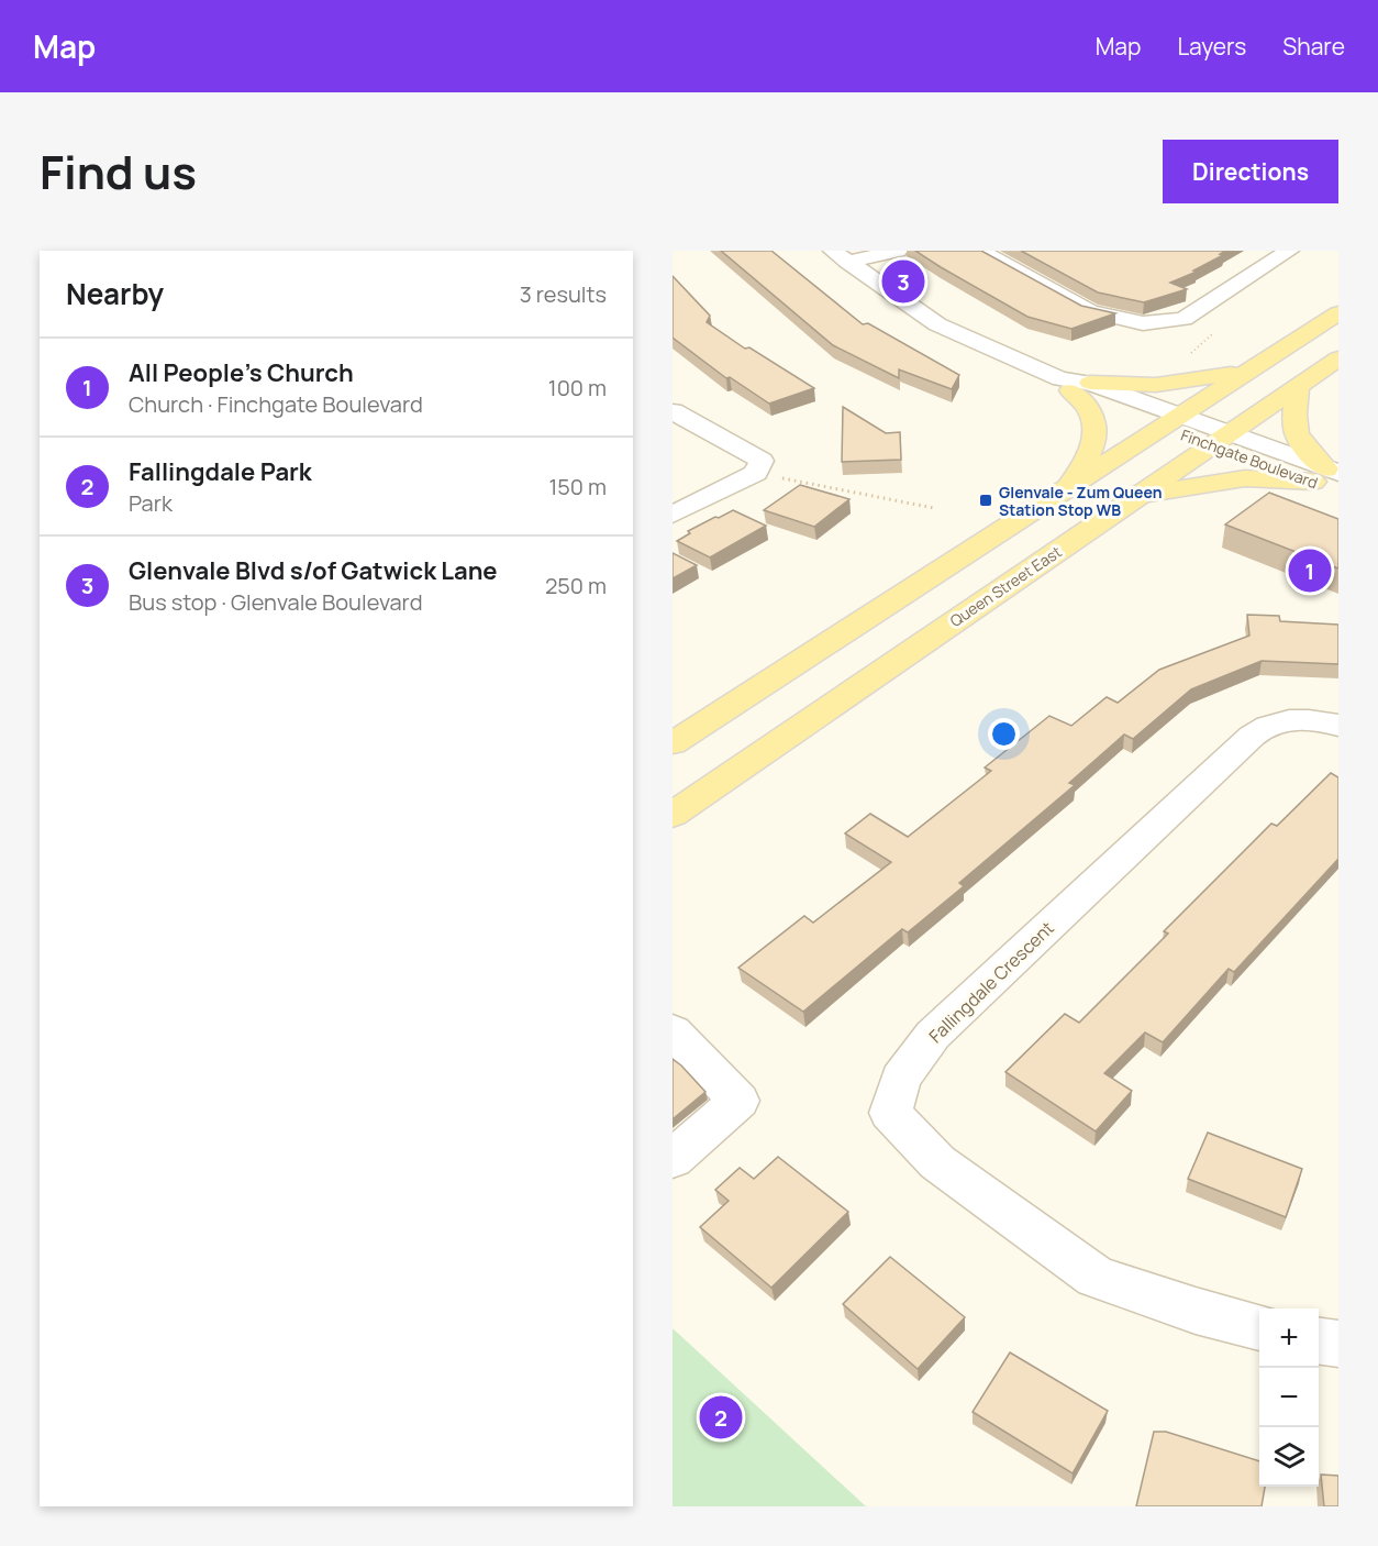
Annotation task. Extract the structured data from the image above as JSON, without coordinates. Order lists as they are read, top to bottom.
{
  "streets": {
    "main road": ["Queen Street East"],
    "street": ["Finchgate Boulevard", "Fallingdale Crescent"]
  },
  "crossings": [
    ["Finchgate Boulevard", "Queen Street East"]
  ],
  "places": {
    "transit": ["Glenvale - Zum Queen Station Stop WB"]
  },
  "page": {
    "header": "Map",
    "nav": ["Map", "Layers", "Share"],
    "title": "Find us",
    "buttons": "Directions",
    "heading": ["Nearby", "3 results"],
    "pins": ["3", "1", "2"],
    "list": [
      {
        "mark": "1",
        "name": "All People's Church",
        "note": "Church · Finchgate Boulevard",
        "value": "100 m"
      },
      {
        "mark": "2",
        "name": "Fallingdale Park",
        "note": "Park",
        "value": "150 m"
      },
      {
        "mark": "3",
        "name": "Glenvale Blvd s/of Gatwick Lane",
        "note": "Bus stop · Glenvale Boulevard",
        "value": "250 m"
      }
    ],
    "map_buttons": ["+", "−"]
  }
}
